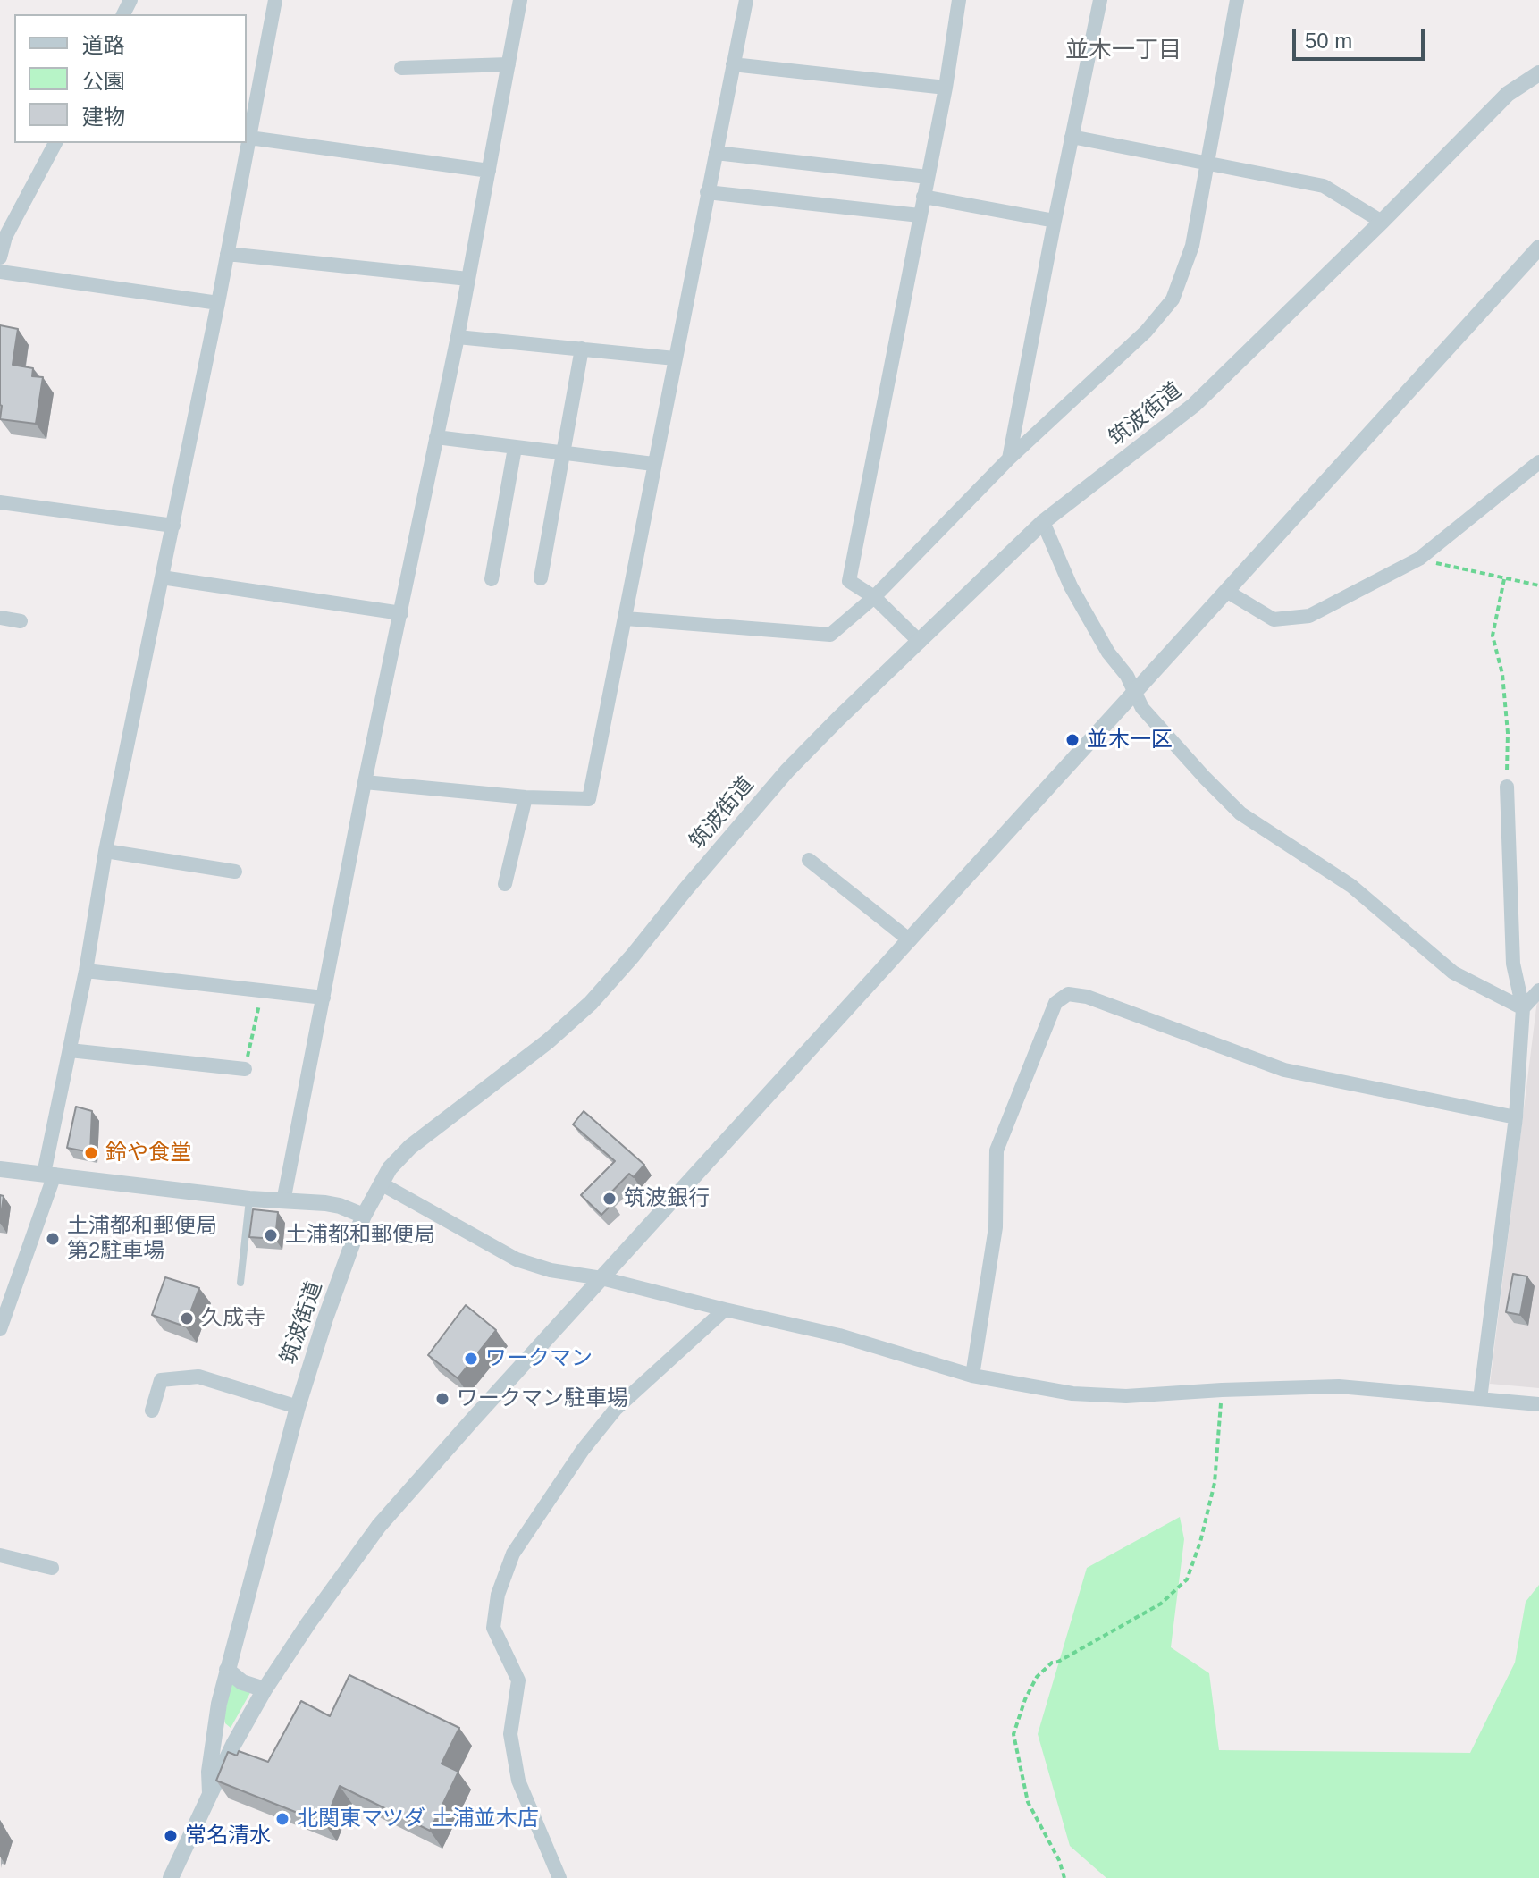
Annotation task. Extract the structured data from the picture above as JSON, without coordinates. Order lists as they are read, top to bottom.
{
  "streets": {
    "street": ["筑波街道"]
  },
  "districts": ["並木一丁目"],
  "places": [
    "並木一区",
    "鈴や食堂",
    "筑波銀行",
    "土浦都和郵便局",
    "土浦都和郵便局 第2駐車場",
    "久成寺",
    "ワークマン",
    "ワークマン駐車場",
    "北関東マツダ 土浦並木店",
    "常名清水"
  ],
  "legend": ["道路", "公園", "建物"],
  "scale_bar": "50 m"
}
